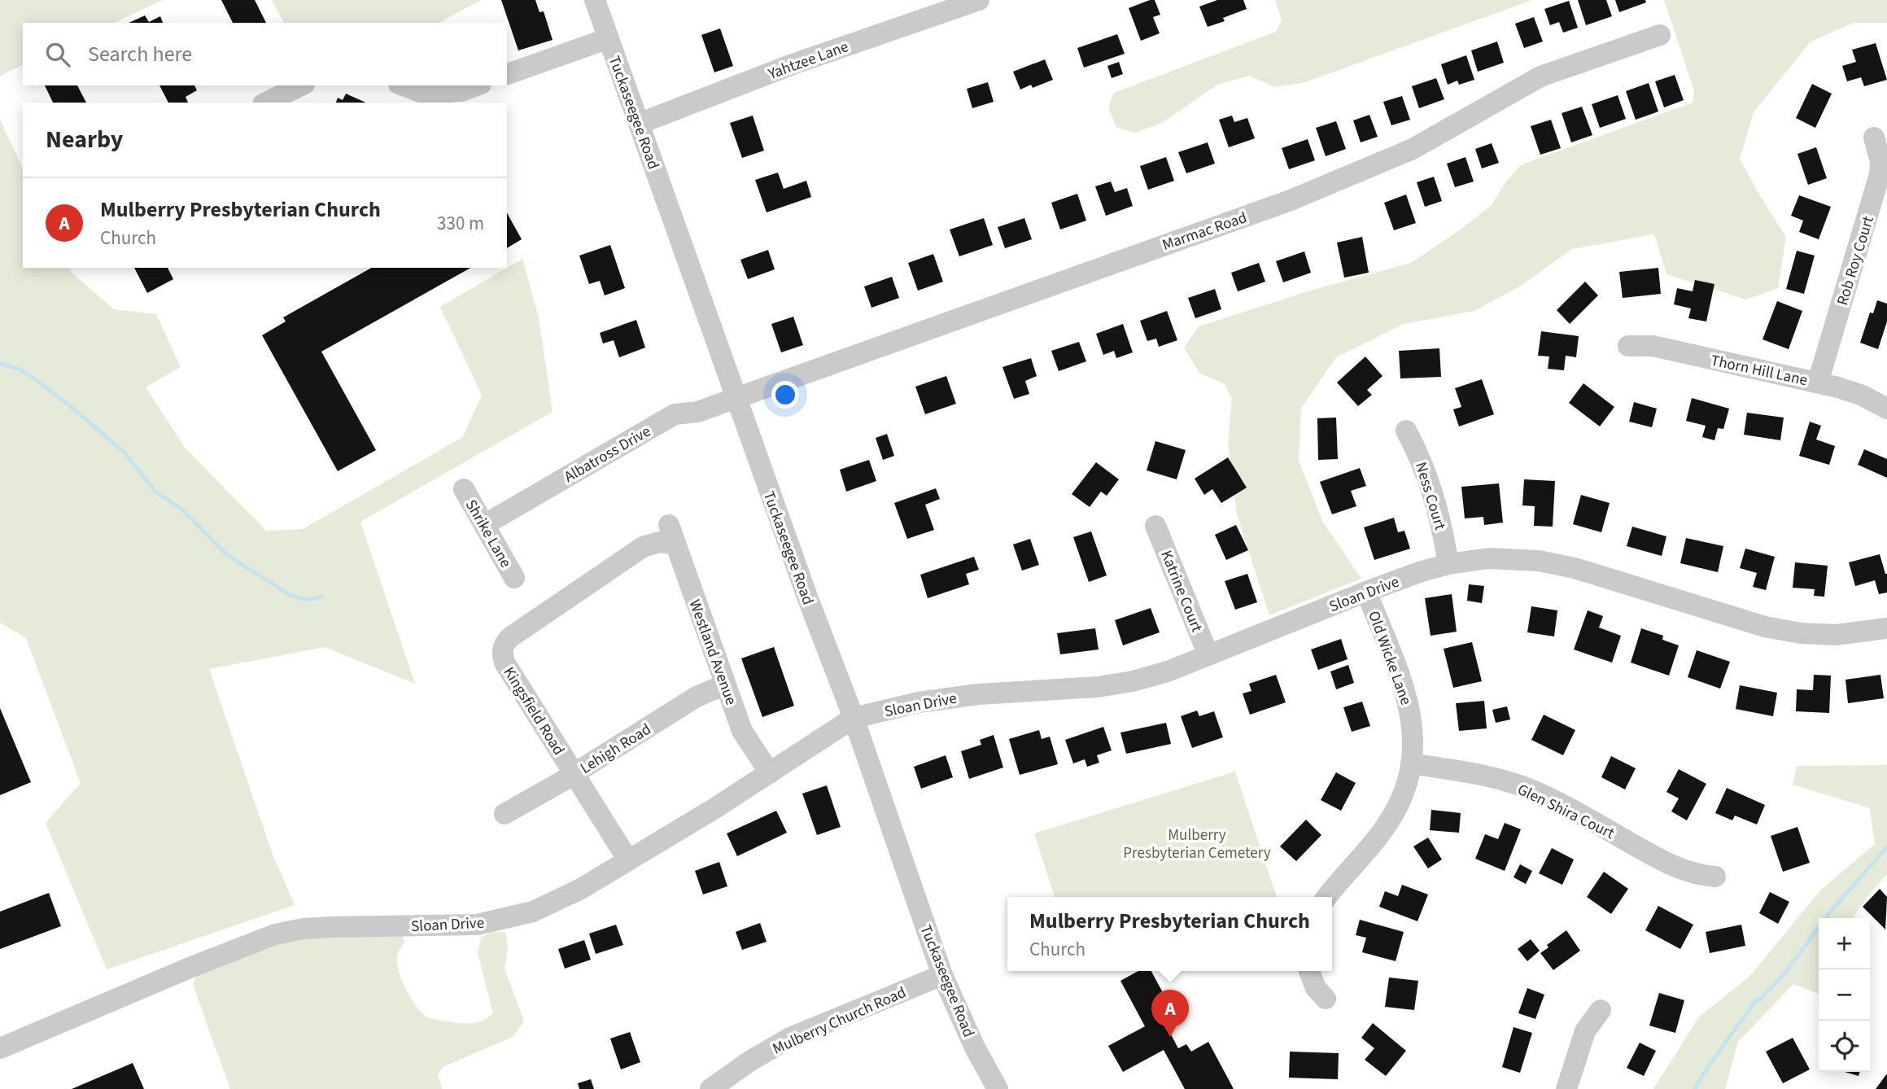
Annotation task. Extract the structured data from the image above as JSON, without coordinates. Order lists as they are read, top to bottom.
{
  "streets": {
    "street": [
      "Yahtzee Lane",
      "Tuckaseegee Road",
      "Marmac Road",
      "Rob Roy Court",
      "Thorn Hill Lane",
      "Albatross Drive",
      "Ness Court",
      "Shrike Lane",
      "Katrine Court",
      "Sloan Drive",
      "Westland Avenue",
      "Old Wicke Lane",
      "Kingsfield Road",
      "Lehigh Road",
      "Glen Shira Court",
      "Mulberry Church Road"
    ]
  },
  "crossings": [
    ["Yahtzee Lane", "Tuckaseegee Road"],
    ["Tuckaseegee Road", "Marmac Road"],
    ["Tuckaseegee Road", "Albatross Drive"],
    ["Tuckaseegee Road", "Sloan Drive"],
    ["Tuckaseegee Road", "Mulberry Church Road"],
    ["Marmac Road", "Albatross Drive"],
    ["Rob Roy Court", "Thorn Hill Lane"],
    ["Albatross Drive", "Shrike Lane"],
    ["Ness Court", "Sloan Drive"],
    ["Katrine Court", "Sloan Drive"],
    ["Sloan Drive", "Westland Avenue"],
    ["Sloan Drive", "Old Wicke Lane"],
    ["Sloan Drive", "Kingsfield Road"],
    ["Westland Avenue", "Kingsfield Road"],
    ["Westland Avenue", "Lehigh Road"],
    ["Old Wicke Lane", "Glen Shira Court"],
    ["Kingsfield Road", "Lehigh Road"]
  ],
  "parks": ["Mulberry Presbyterian Cemetery"],
  "page": {
    "search": "Search here",
    "heading": "Nearby",
    "list": [
      {
        "mark": "A",
        "name": "Mulberry Presbyterian Church",
        "note": "Church",
        "value": "330 m"
      }
    ],
    "popup": ["Mulberry Presbyterian Church", "Church"],
    "map_buttons": ["+", "−"],
    "pins": "A"
  }
}
